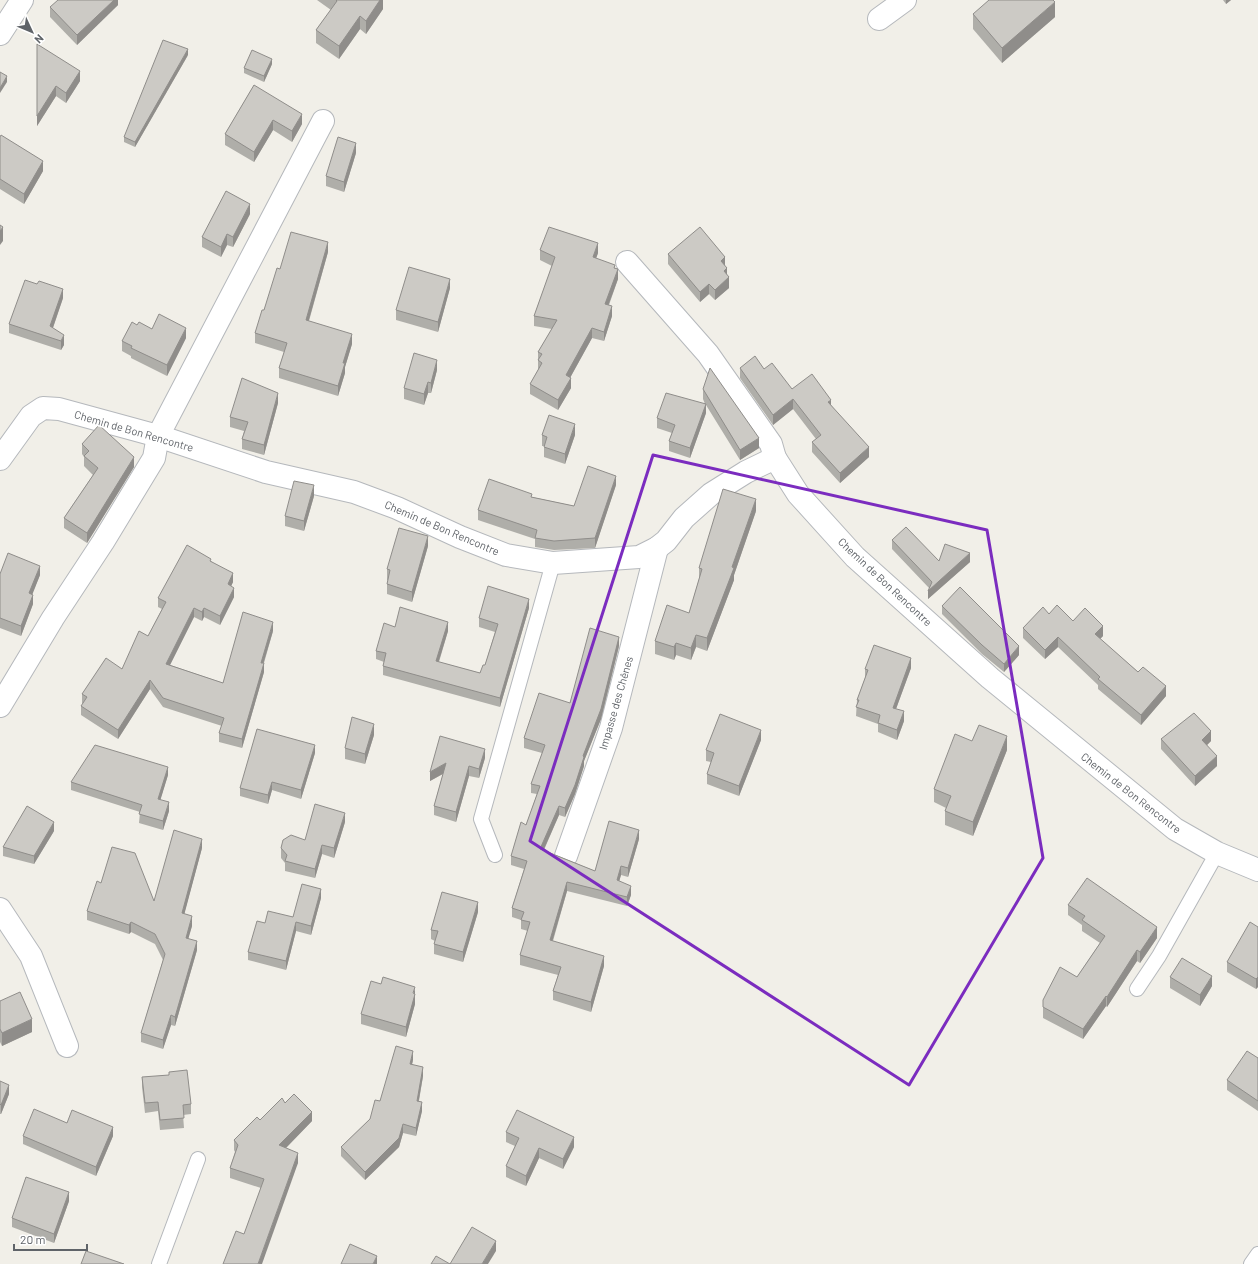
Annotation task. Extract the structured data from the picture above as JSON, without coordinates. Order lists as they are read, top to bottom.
{
  "streets": {
    "street": ["Chemin de Bon Rencontre", "Impasse des Chênes"]
  },
  "crossings": [
    ["Chemin de Bon Rencontre", "Impasse des Chênes"]
  ],
  "scale_bar": "20 m",
  "north": "bottom right"
}
